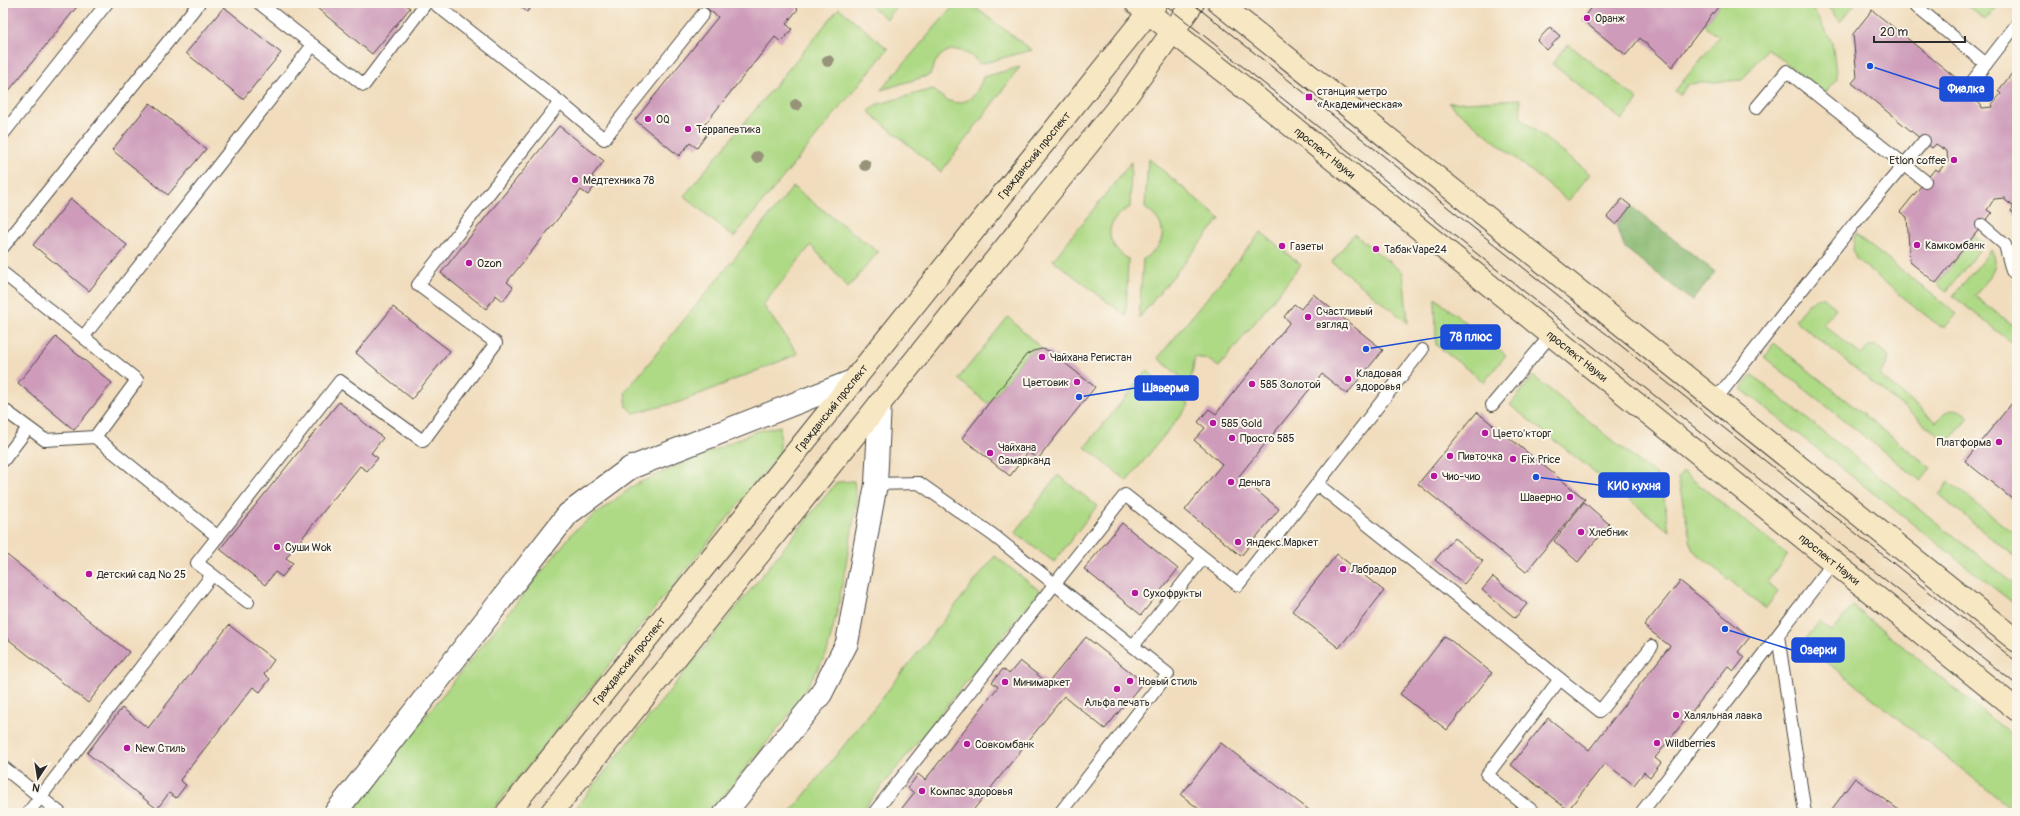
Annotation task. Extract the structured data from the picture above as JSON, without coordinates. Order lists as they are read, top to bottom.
{
  "streets": {
    "main road": ["проспект Науки", "Гражданский проспект"]
  },
  "crossings": [
    ["проспект Науки", "Гражданский проспект"]
  ],
  "places": {
    "other": [
      "Оранж",
      "Фиалка",
      "OQ",
      "Террапевтика",
      "Etlon coffee",
      "Медтехника 78",
      "Камкомбанк",
      "Газеты",
      "ТабакVape24",
      "Ozon",
      "Счастливый взгляд",
      "78 плюс",
      "Чайхана Регистан",
      "Кладовая здоровья",
      "Цветовик",
      "585 Золотой",
      "Шаверма",
      "585 Gold",
      "Цвето'кторг",
      "Просто 585",
      "Платформа",
      "Чайхана Самарканд",
      "Пивточка",
      "Fix Price",
      "Чио-чио",
      "КИО кухня",
      "Деньга",
      "Шаверно",
      "Хлебник",
      "Яндекс.Маркет",
      "Суши Wok",
      "Лабрадор",
      "Детский сад № 25",
      "Сухофрукты",
      "Озерки",
      "Новый стиль",
      "Минимаркет",
      "Альфа печать",
      "Халяльная лавка",
      "Wildberries",
      "Совкомбанк",
      "New Стиль",
      "Компас здоровья"
    ],
    "transit": ["станция метро «Академическая»"]
  },
  "scale_bar": "20 m",
  "north": "bottom"
}
